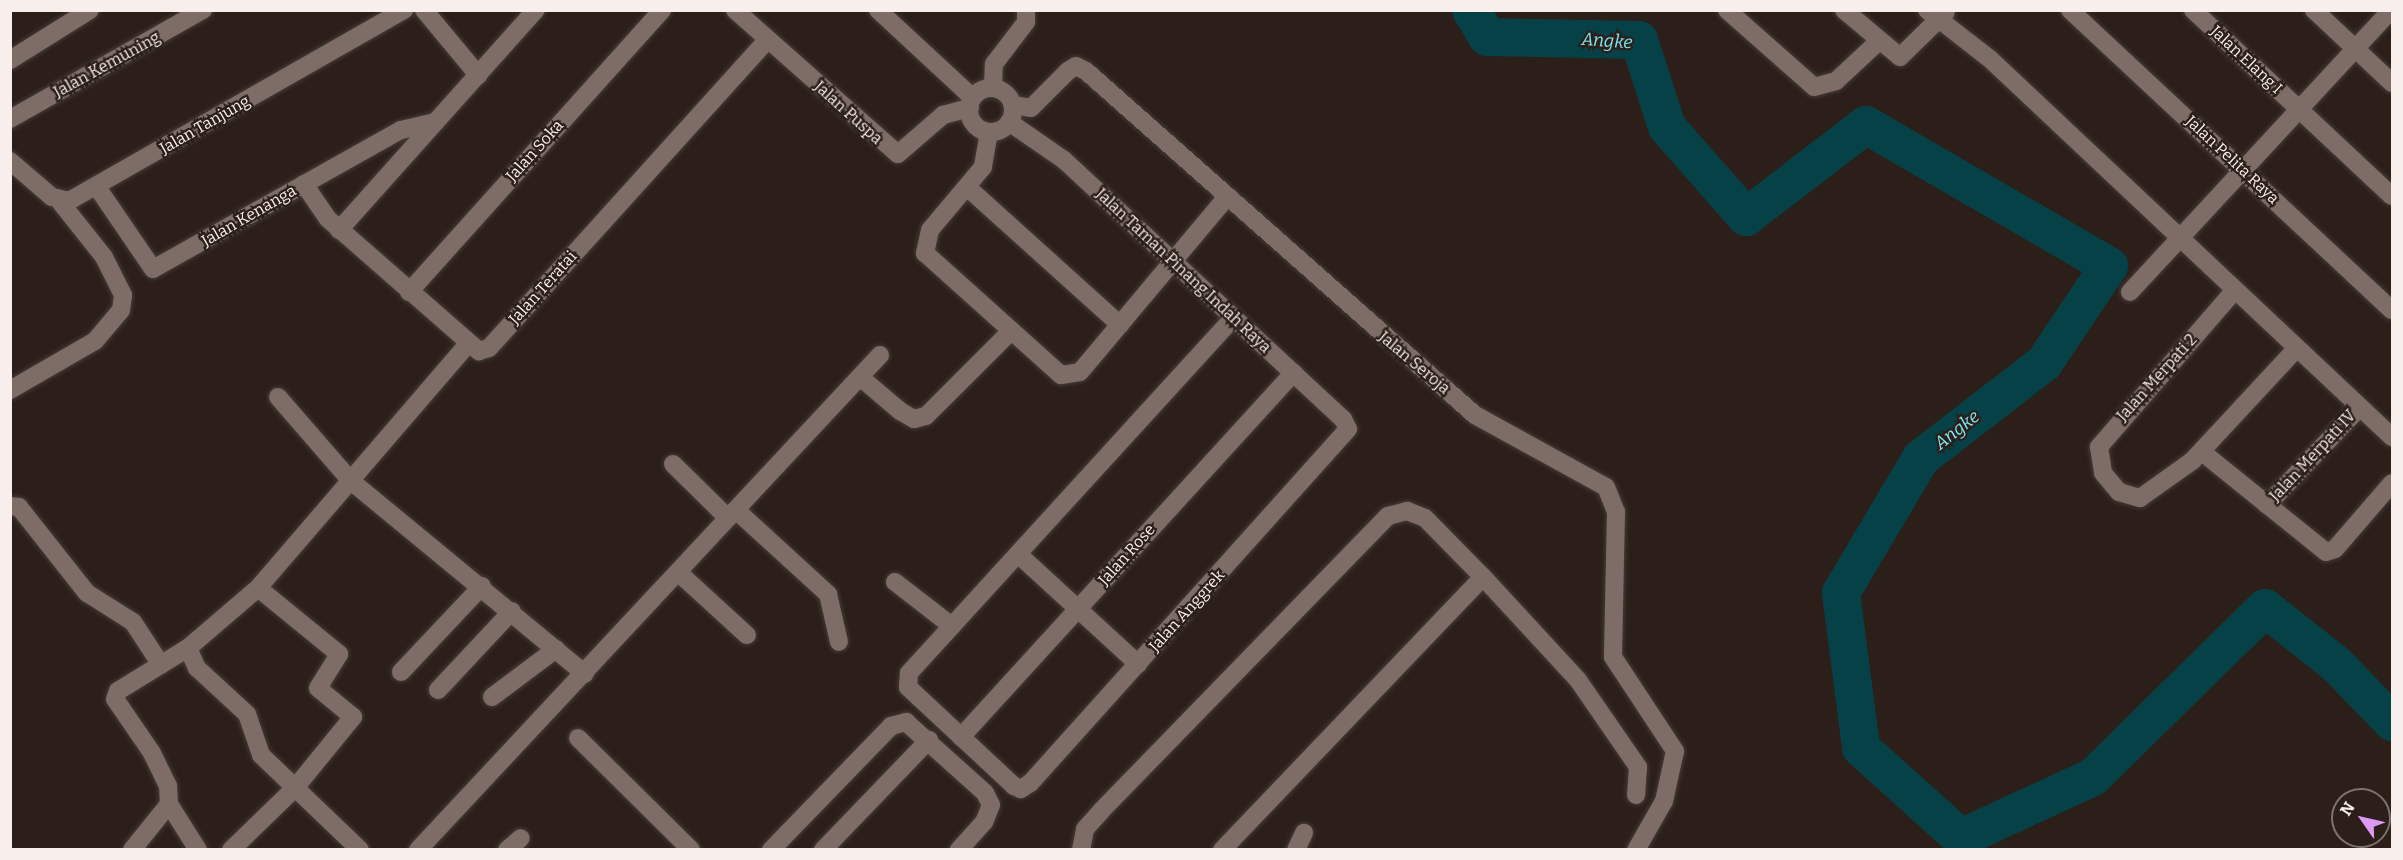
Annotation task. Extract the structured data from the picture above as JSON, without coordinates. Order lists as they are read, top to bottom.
{
  "streets": {
    "street": [
      "Jalan Elang I",
      "Jalan Kemuning",
      "Jalan Puspa",
      "Jalan Tanjung",
      "Jalan Soka",
      "Jalan Pelita Raya",
      "Jalan Kenanga",
      "Jalan Taman Pinang Indah Raya",
      "Jalan Teratai",
      "Jalan Seroja",
      "Jalan Merpati 2",
      "Jalan Merpati IV",
      "Jalan Rose",
      "Jalan Anggrek"
    ]
  },
  "crossings": [
    ["Jalan Puspa", "Jalan Teratai"],
    ["Jalan Tanjung", "Jalan Kenanga"],
    ["Jalan Taman Pinang Indah Raya", "Jalan Seroja"],
    ["Jalan Taman Pinang Indah Raya", "Jalan Rose"],
    ["Jalan Taman Pinang Indah Raya", "Jalan Anggrek"],
    ["Jalan Rose", "Jalan Anggrek"]
  ],
  "water": ["Angke"],
  "north": "top left"
}
